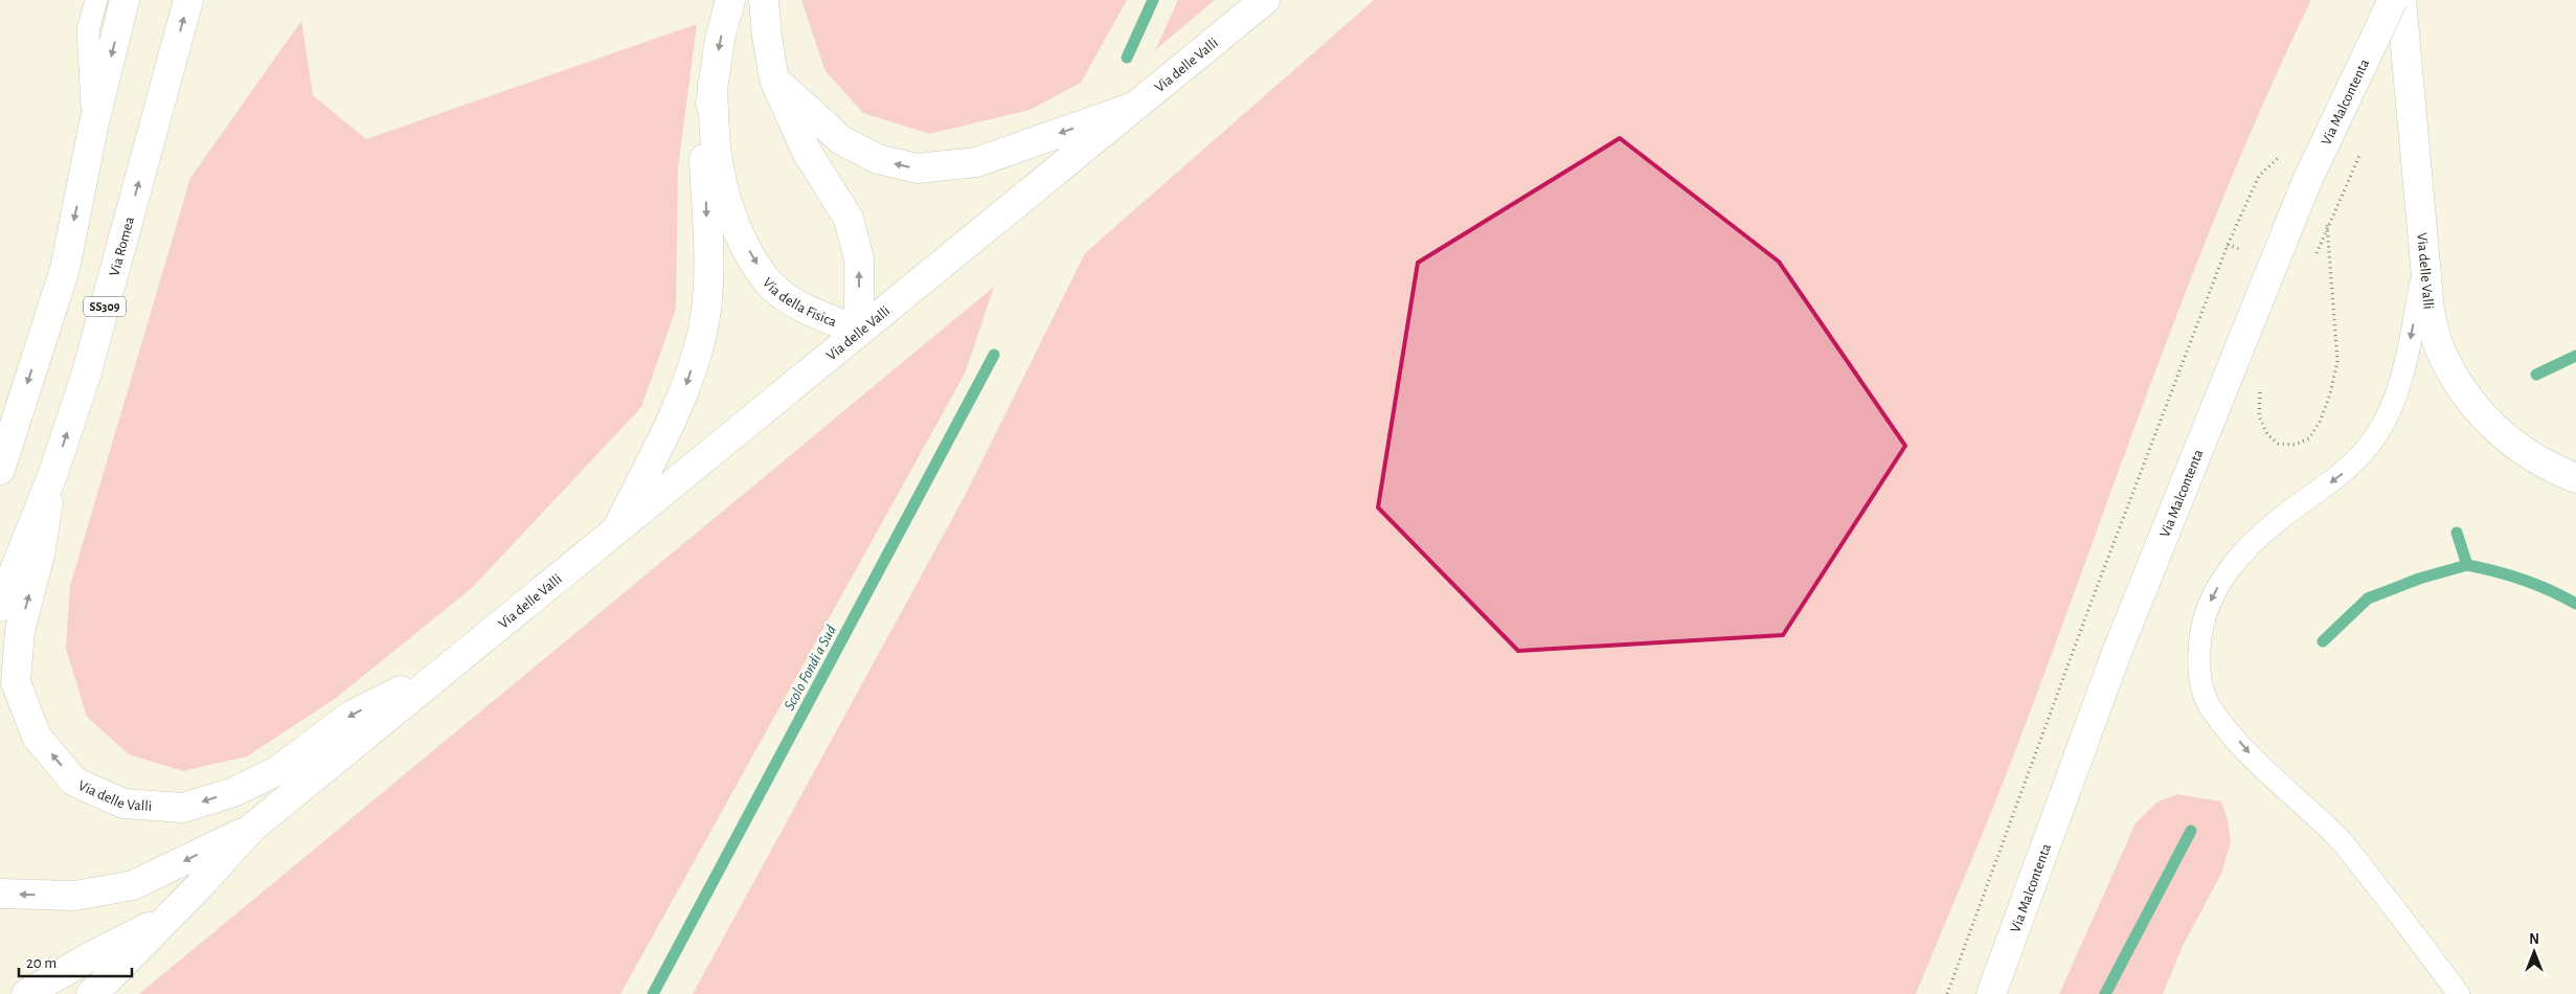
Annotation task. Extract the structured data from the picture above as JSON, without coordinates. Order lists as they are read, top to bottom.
{
  "streets": {
    "street": [
      "Via delle Valli",
      "Via Malcontenta",
      "Via Romea",
      "Via della Fisica",
      "SS309"
    ]
  },
  "crossings": [
    ["Via delle Valli", "Via Malcontenta"],
    ["Via delle Valli", "Via Romea"],
    ["Via delle Valli", "Via della Fisica"]
  ],
  "water": ["Scolo Fondi a Sud"],
  "scale_bar": "20 m",
  "north": "top"
}
